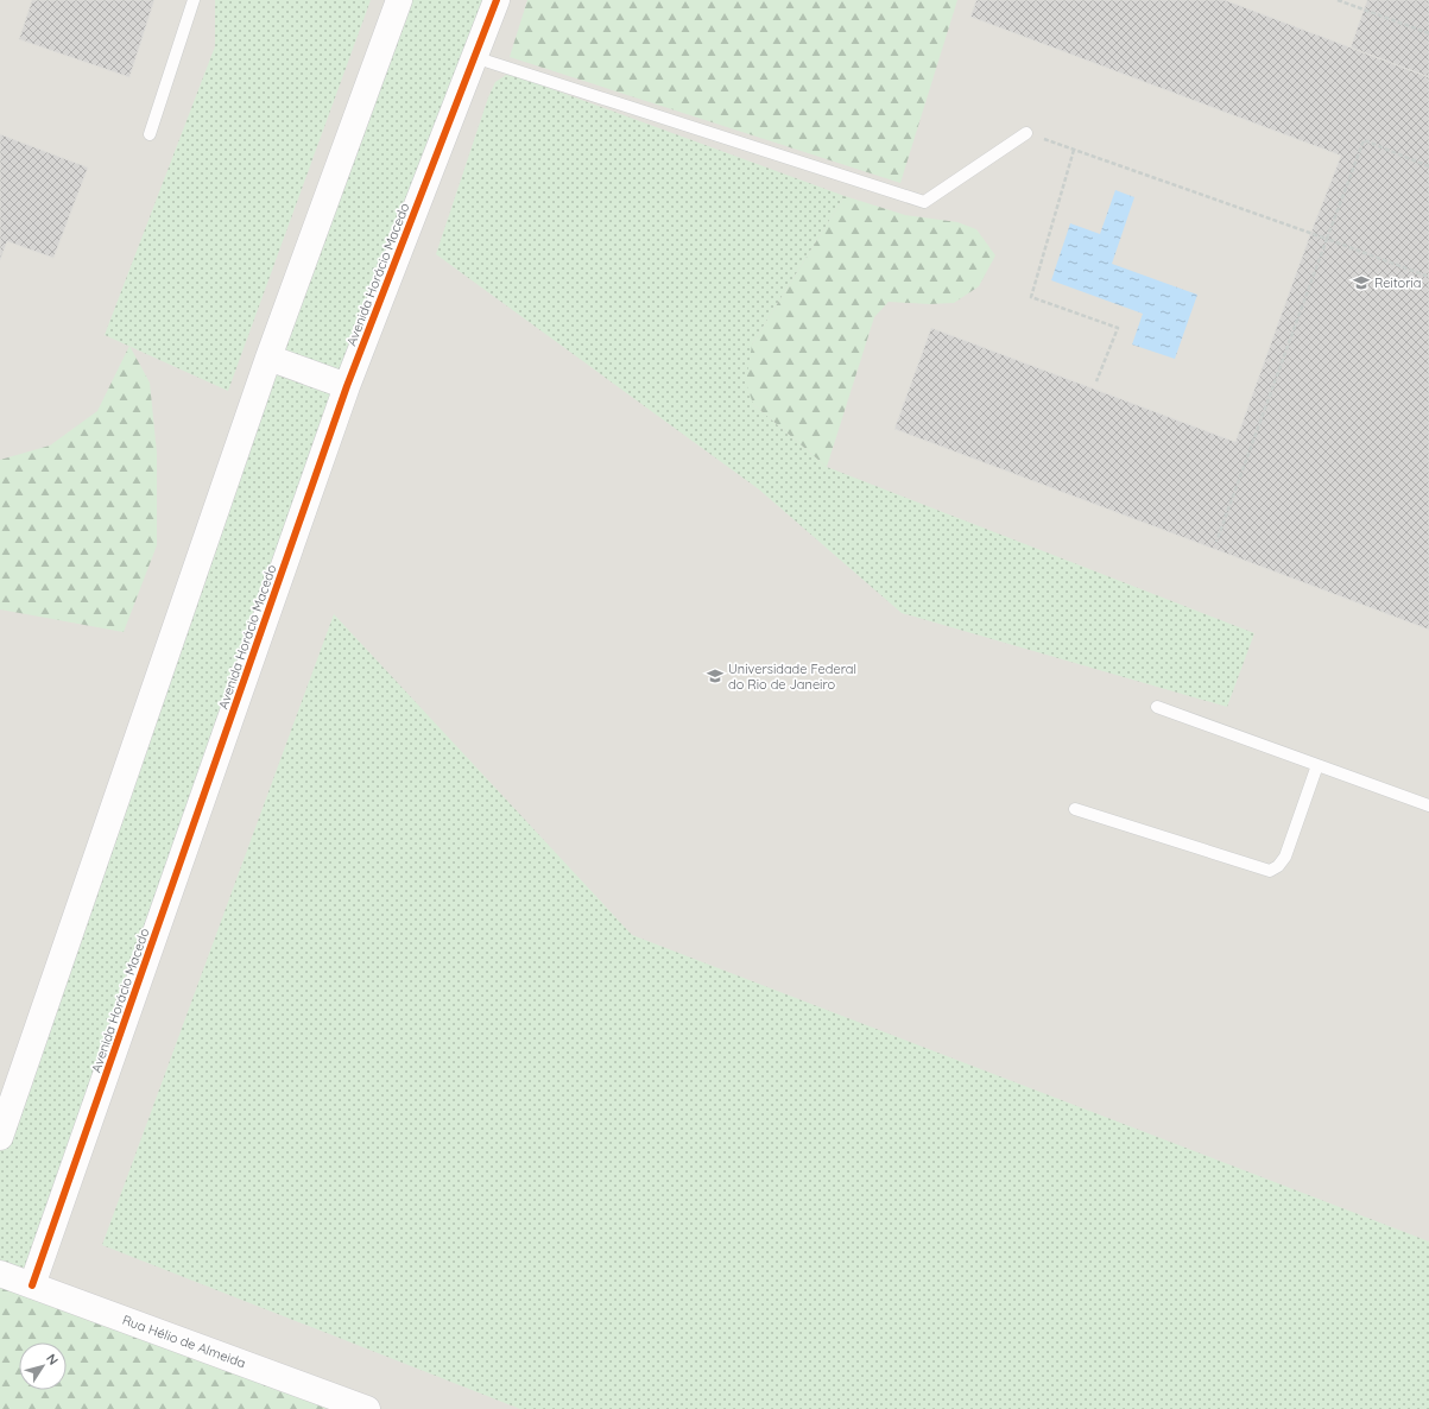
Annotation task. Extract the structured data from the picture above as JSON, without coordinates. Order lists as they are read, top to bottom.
{
  "streets": {
    "street": ["Avenida Horácio Macedo", "Rua Hélio de Almeida"]
  },
  "crossings": [
    ["Avenida Horácio Macedo", "Rua Hélio de Almeida"]
  ],
  "places": {
    "school or university": ["Reitoria", "Universidade Federal do Rio de Janeiro"]
  },
  "north": "top right"
}
